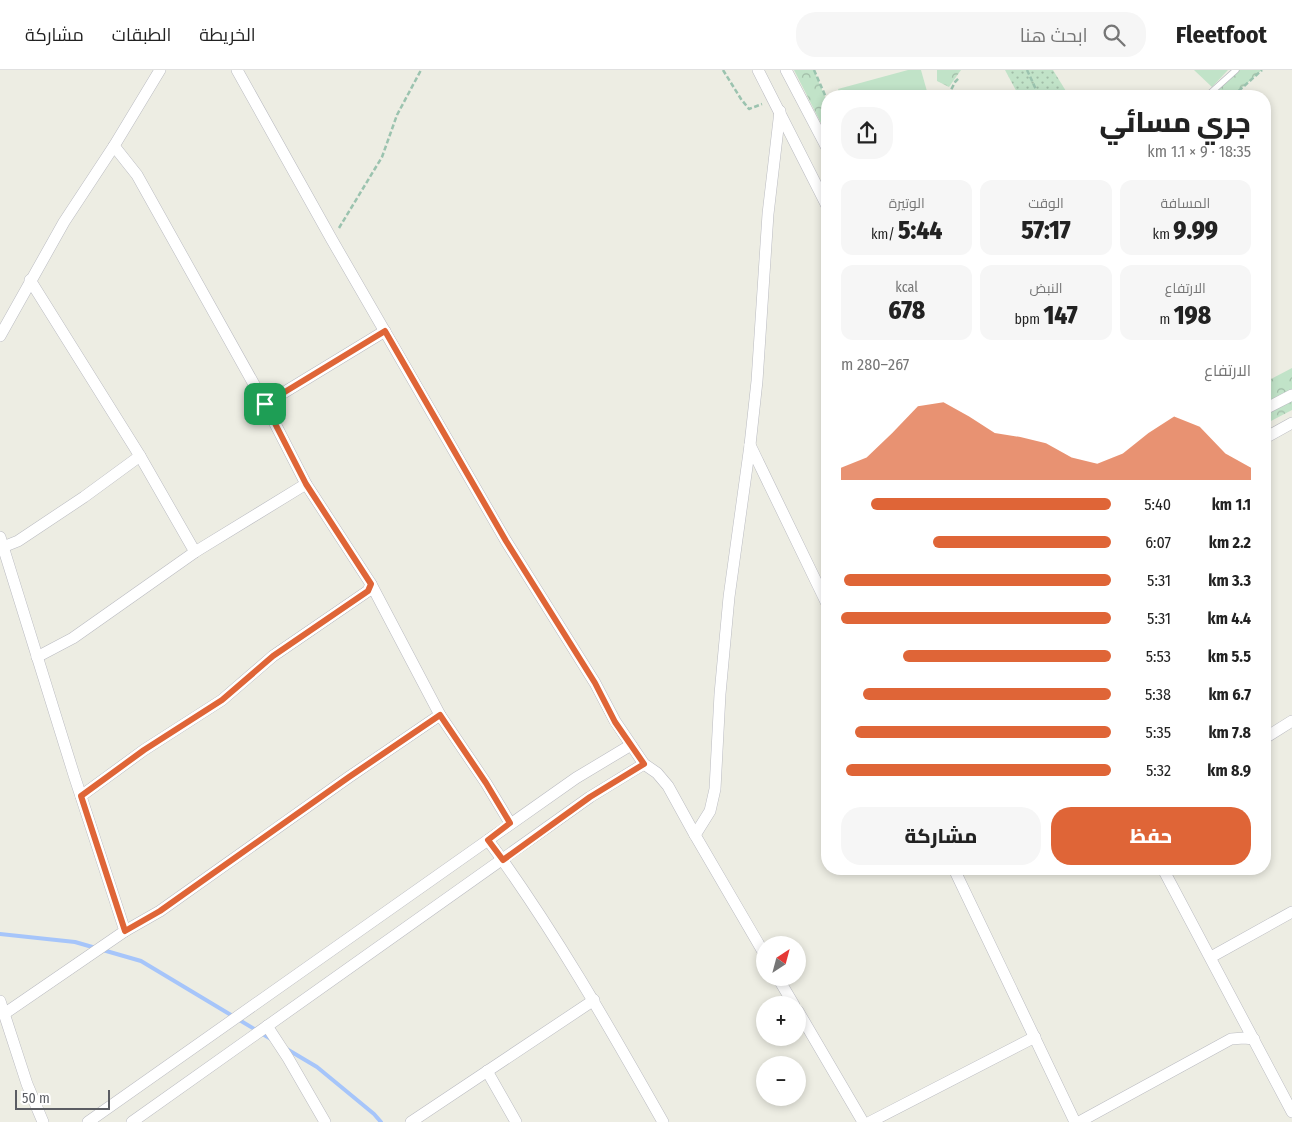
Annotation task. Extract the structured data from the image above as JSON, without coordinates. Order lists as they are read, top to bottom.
{
  "scale_bar": "50 m",
  "north": "top right",
  "page": {
    "header": "Fleetfoot",
    "search": "ابحث هنا",
    "nav": ["الخريطة", "الطبقات", "مشاركة"],
    "heading": ["جري مسائي", "18:35 · 9 × 1.1 km"],
    "stats": [
      ["المسافة", "9.99 km"],
      ["الوقت", "57:17"],
      ["الوتيرة", "5:44 /km"],
      ["الارتفاع", "198 m"],
      ["النبض", "147 bpm"],
      ["kcal", "678"]
    ],
    "chart": ["الارتفاع", "267–280 m"],
    "list": [
      {
        "name": "1.1 km",
        "note": "5:40"
      },
      {
        "name": "2.2 km",
        "note": "6:07"
      },
      {
        "name": "3.3 km",
        "note": "5:31"
      },
      {
        "name": "4.4 km",
        "note": "5:31"
      },
      {
        "name": "5.5 km",
        "note": "5:53"
      },
      {
        "name": "6.7 km",
        "note": "5:38"
      },
      {
        "name": "7.8 km",
        "note": "5:35"
      },
      {
        "name": "8.9 km",
        "note": "5:32"
      }
    ],
    "buttons": ["حفظ", "مشاركة"],
    "map_buttons": ["+", "−"],
    "scale": "50 m"
  }
}
